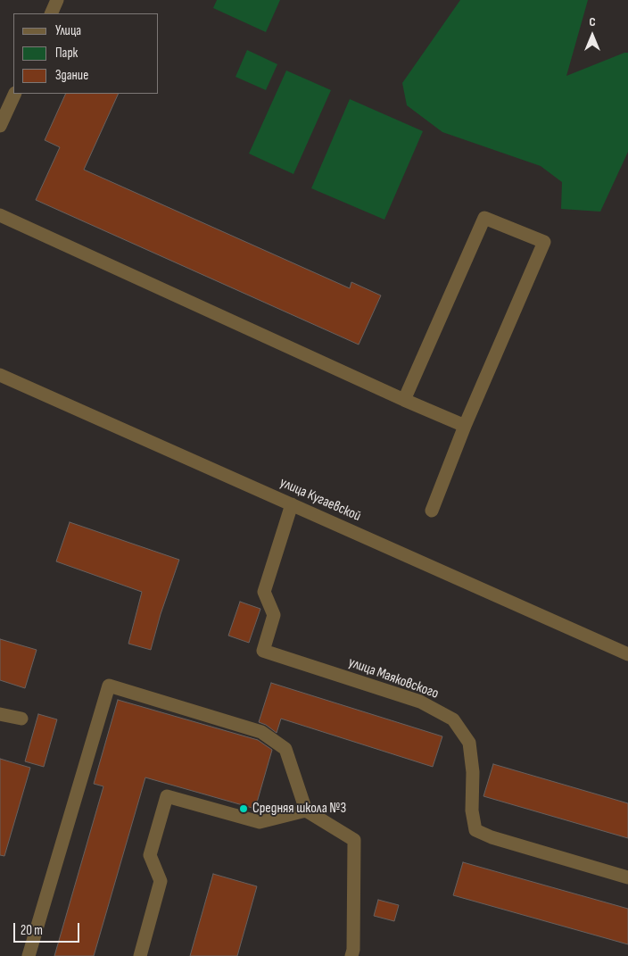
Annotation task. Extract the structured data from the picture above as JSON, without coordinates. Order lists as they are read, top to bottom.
{
  "streets": {
    "street": ["улица Кугаевской", "улица Маяковского"]
  },
  "crossings": [
    ["улица Кугаевской", "улица Маяковского"]
  ],
  "places": ["Средняя школа №3"],
  "legend": ["Улица", "Парк", "Здание"],
  "scale_bar": "20 m",
  "north": "top"
}
